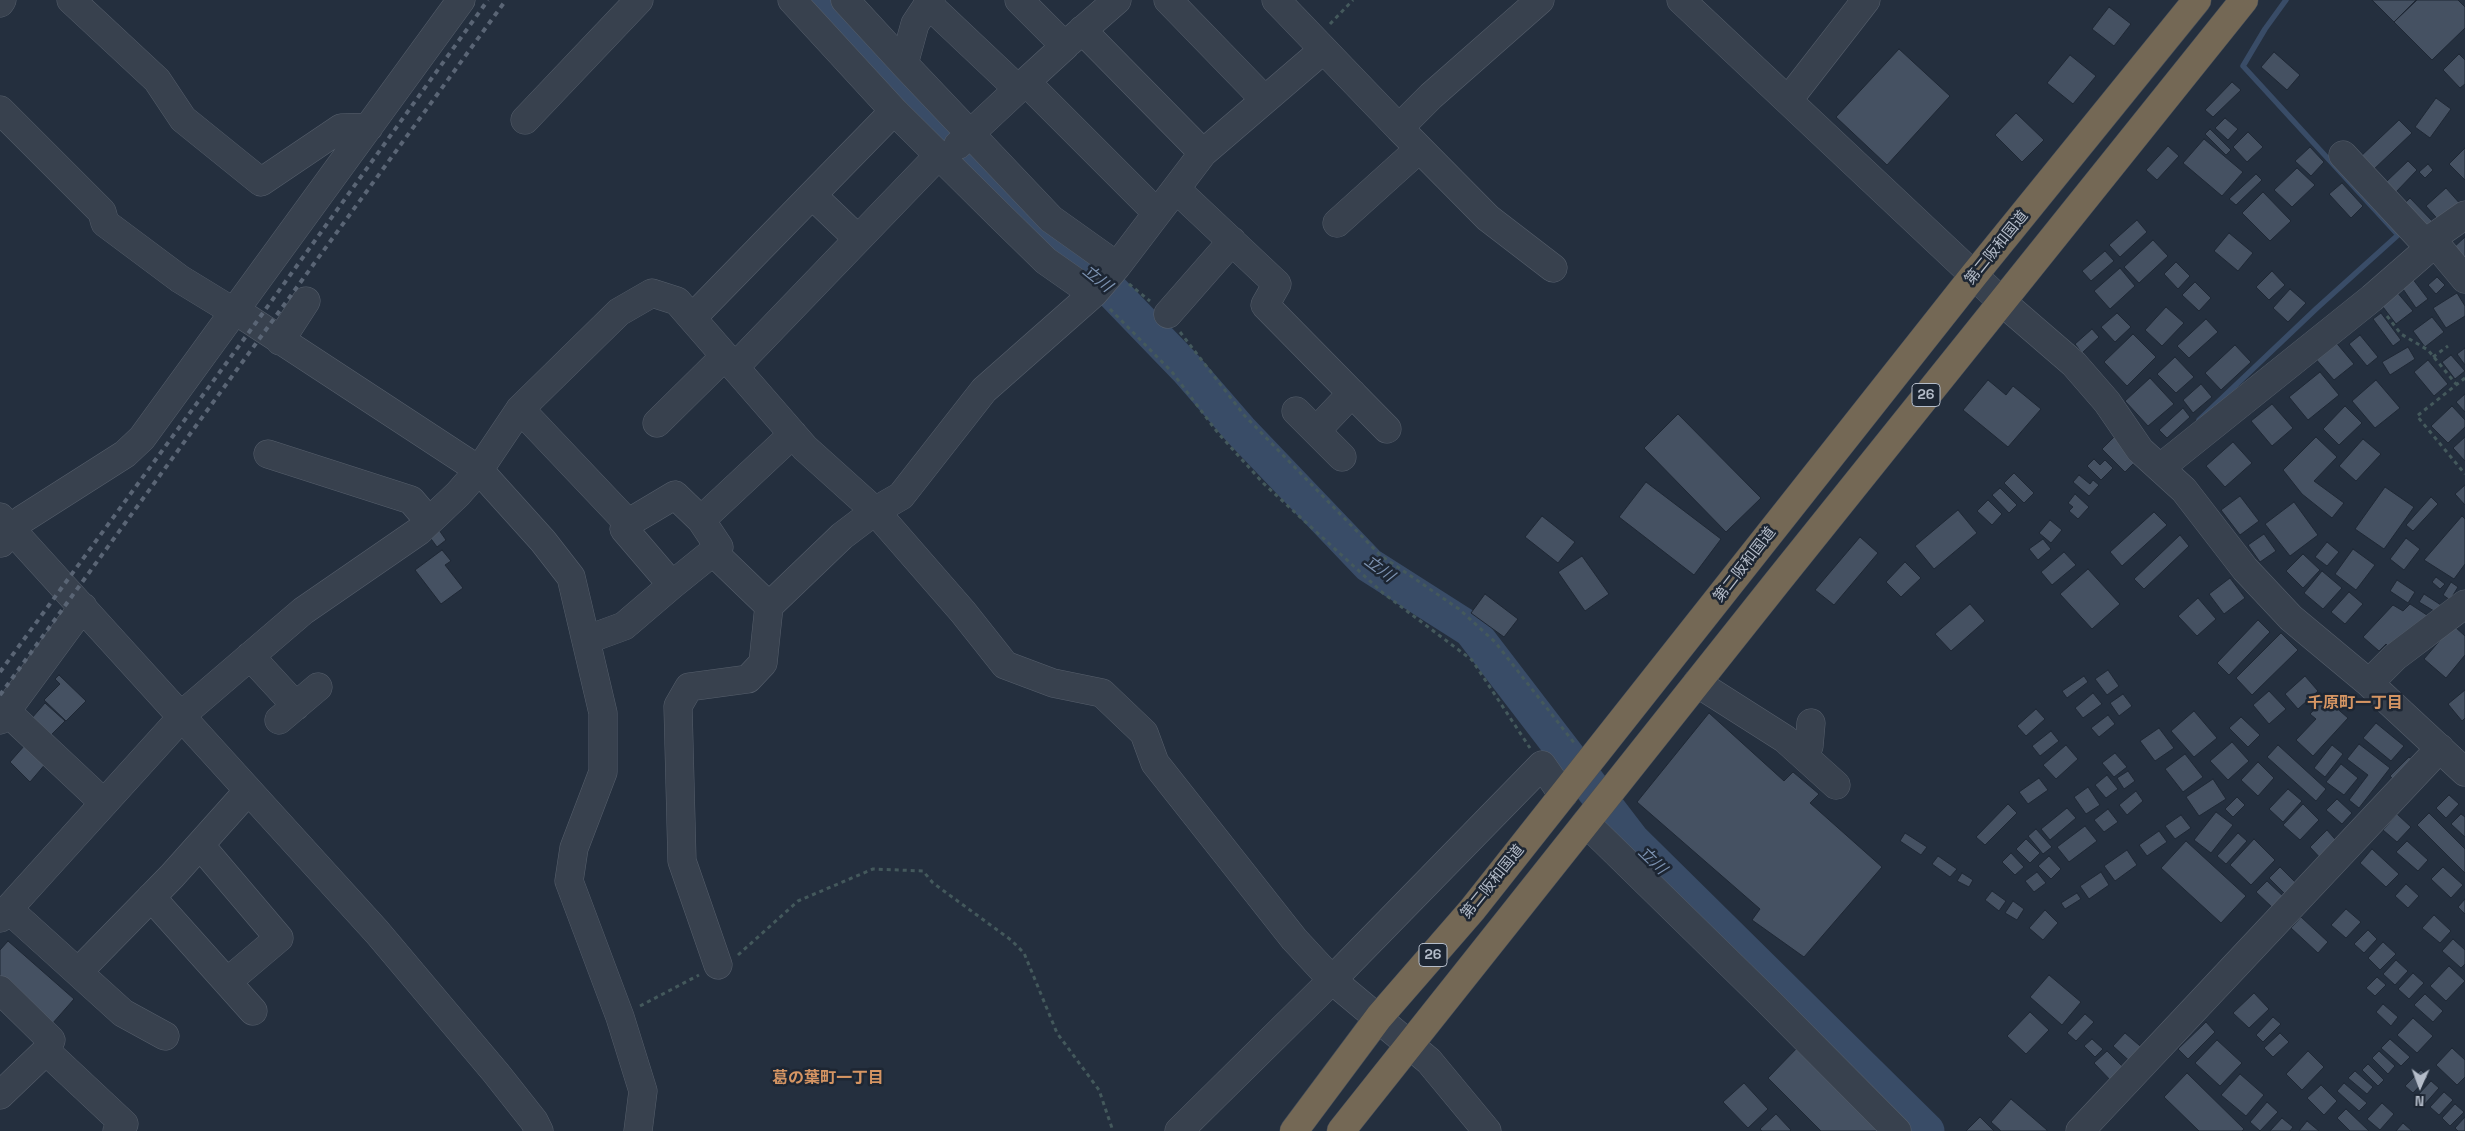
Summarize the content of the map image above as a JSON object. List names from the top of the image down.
{
  "streets": {
    "highway": ["第二阪和国道", "26"]
  },
  "districts": ["千原町一丁目", "葛の葉町一丁目"],
  "water": ["立川"],
  "north": "bottom"
}
